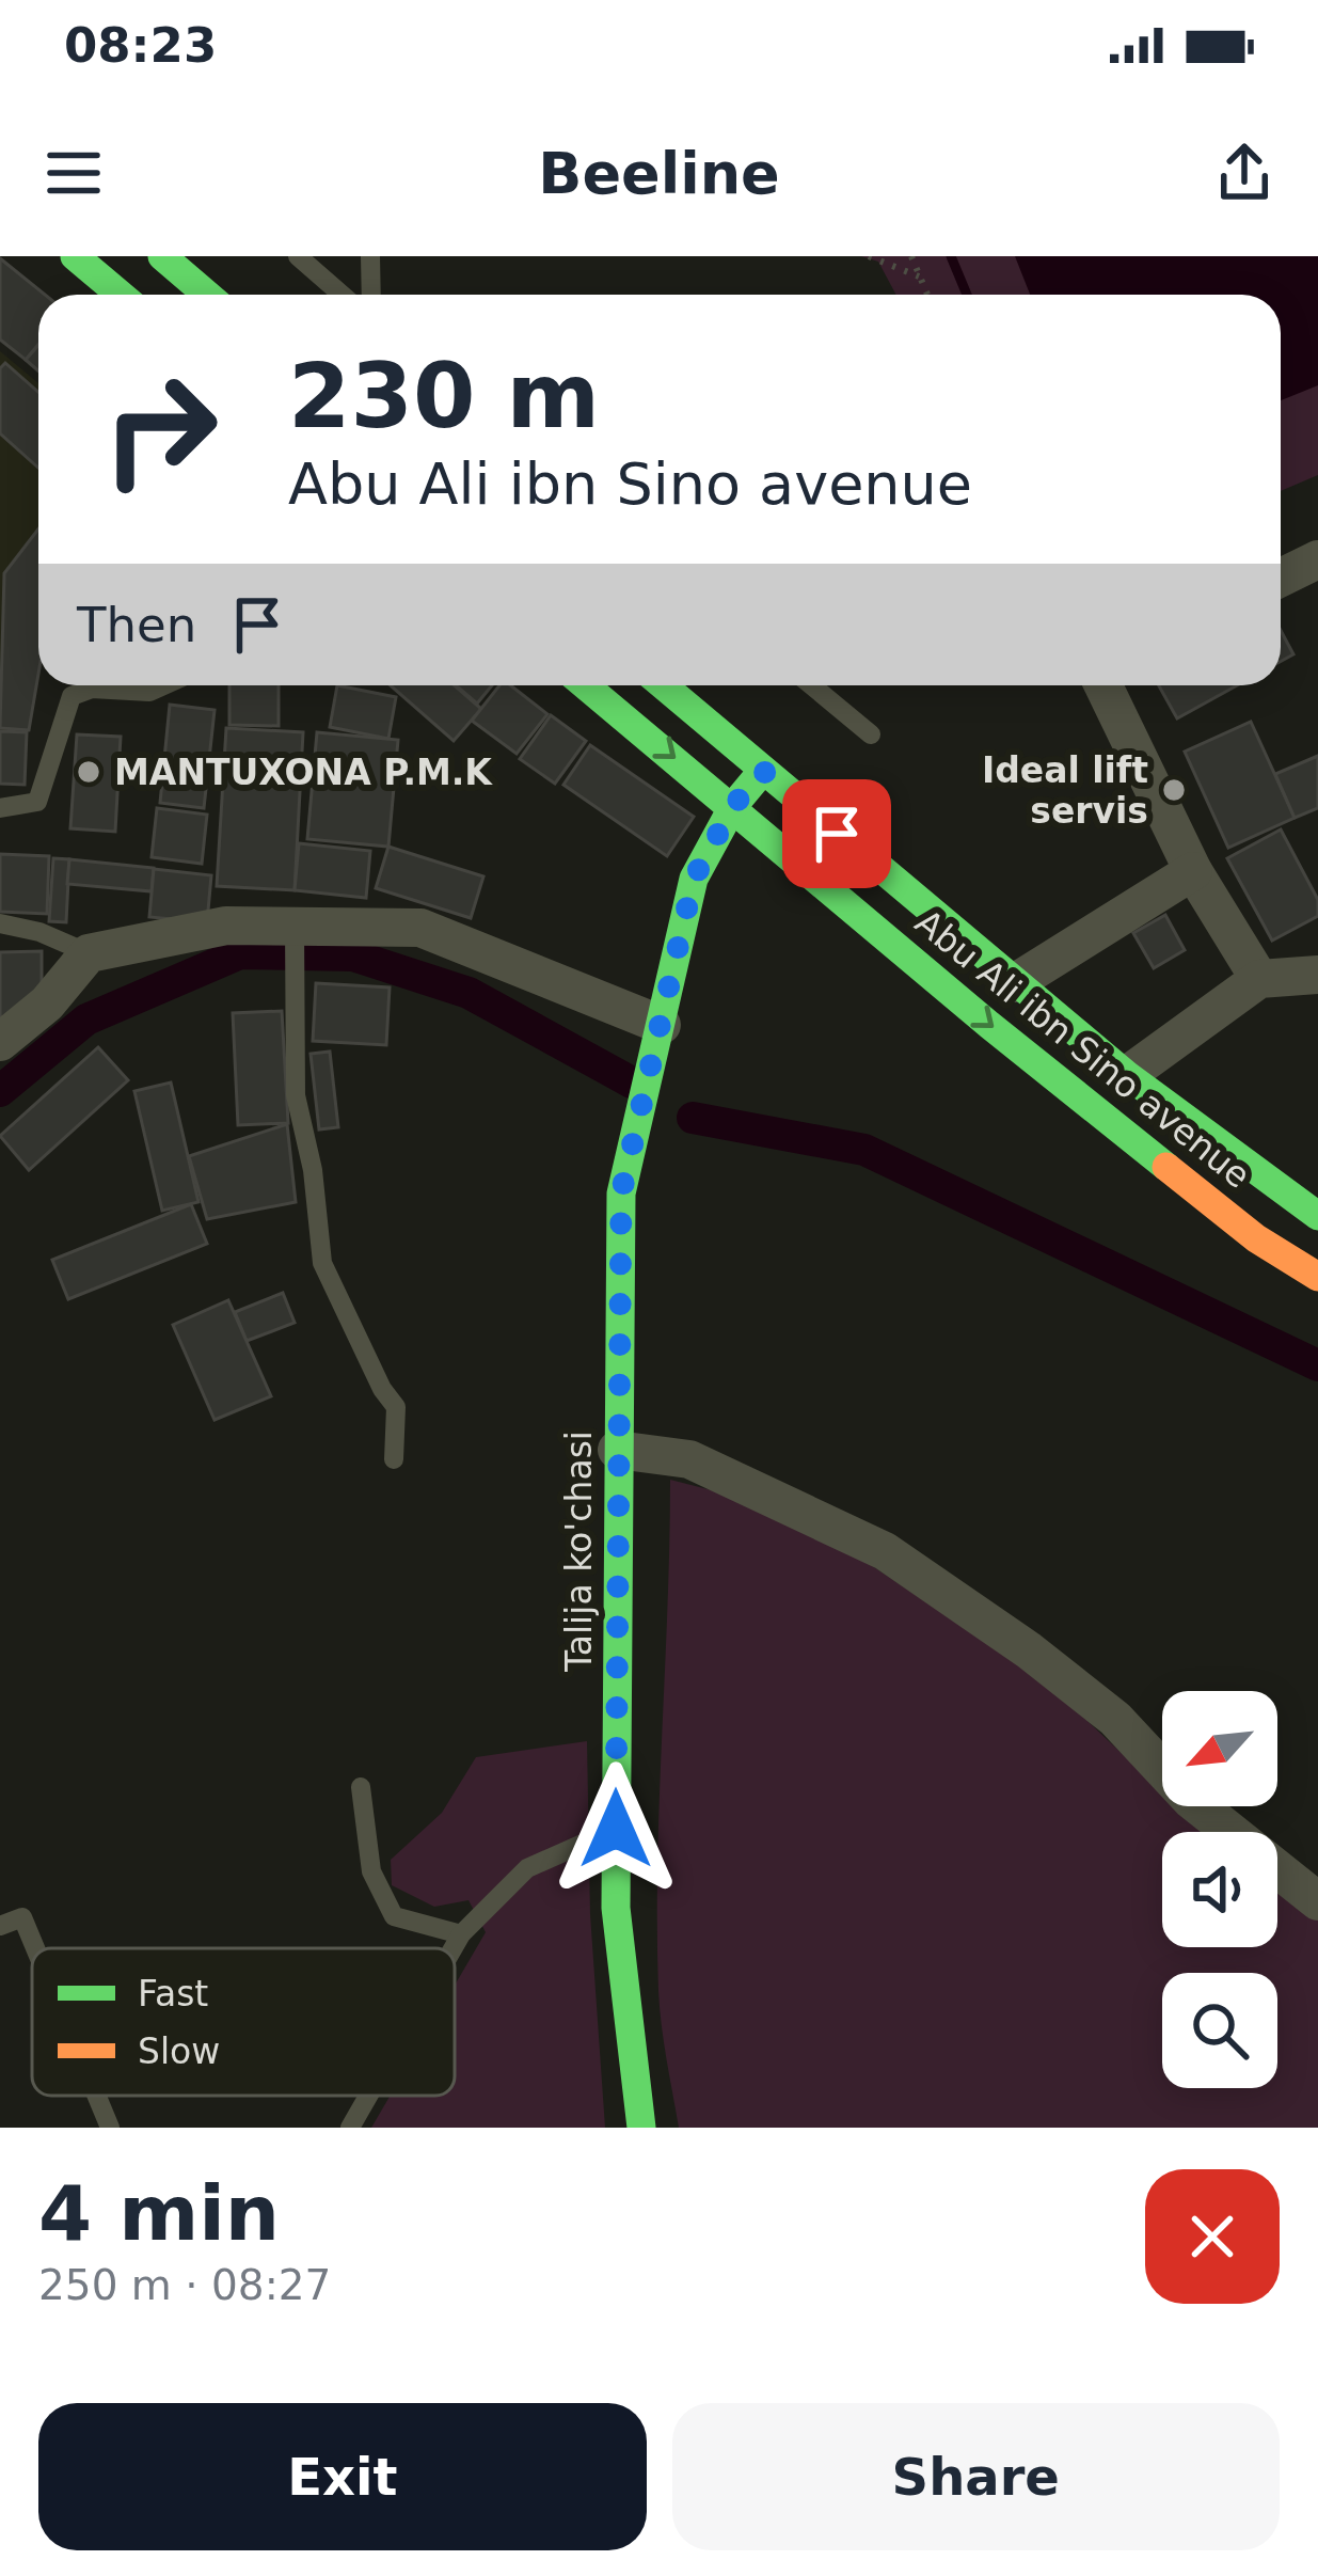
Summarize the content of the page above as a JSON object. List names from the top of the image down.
{
  "streets": {
    "main road": ["Abu Ali ibn Sino avenue", "Talija ko'chasi"]
  },
  "crossings": [
    ["Abu Ali ibn Sino avenue", "Talija ko'chasi"]
  ],
  "places": ["MANTUXONA P.M.K", "Ideal lift servis"],
  "legend": ["Fast", "Slow"],
  "north": "bottom left",
  "page": {
    "status": "08:23",
    "header": "Beeline",
    "turn": ["230 m", "Abu Ali ibn Sino avenue"],
    "then": "Then",
    "heading": ["4 min", "250 m · 08:27"],
    "buttons": ["Exit", "Share"]
  }
}
